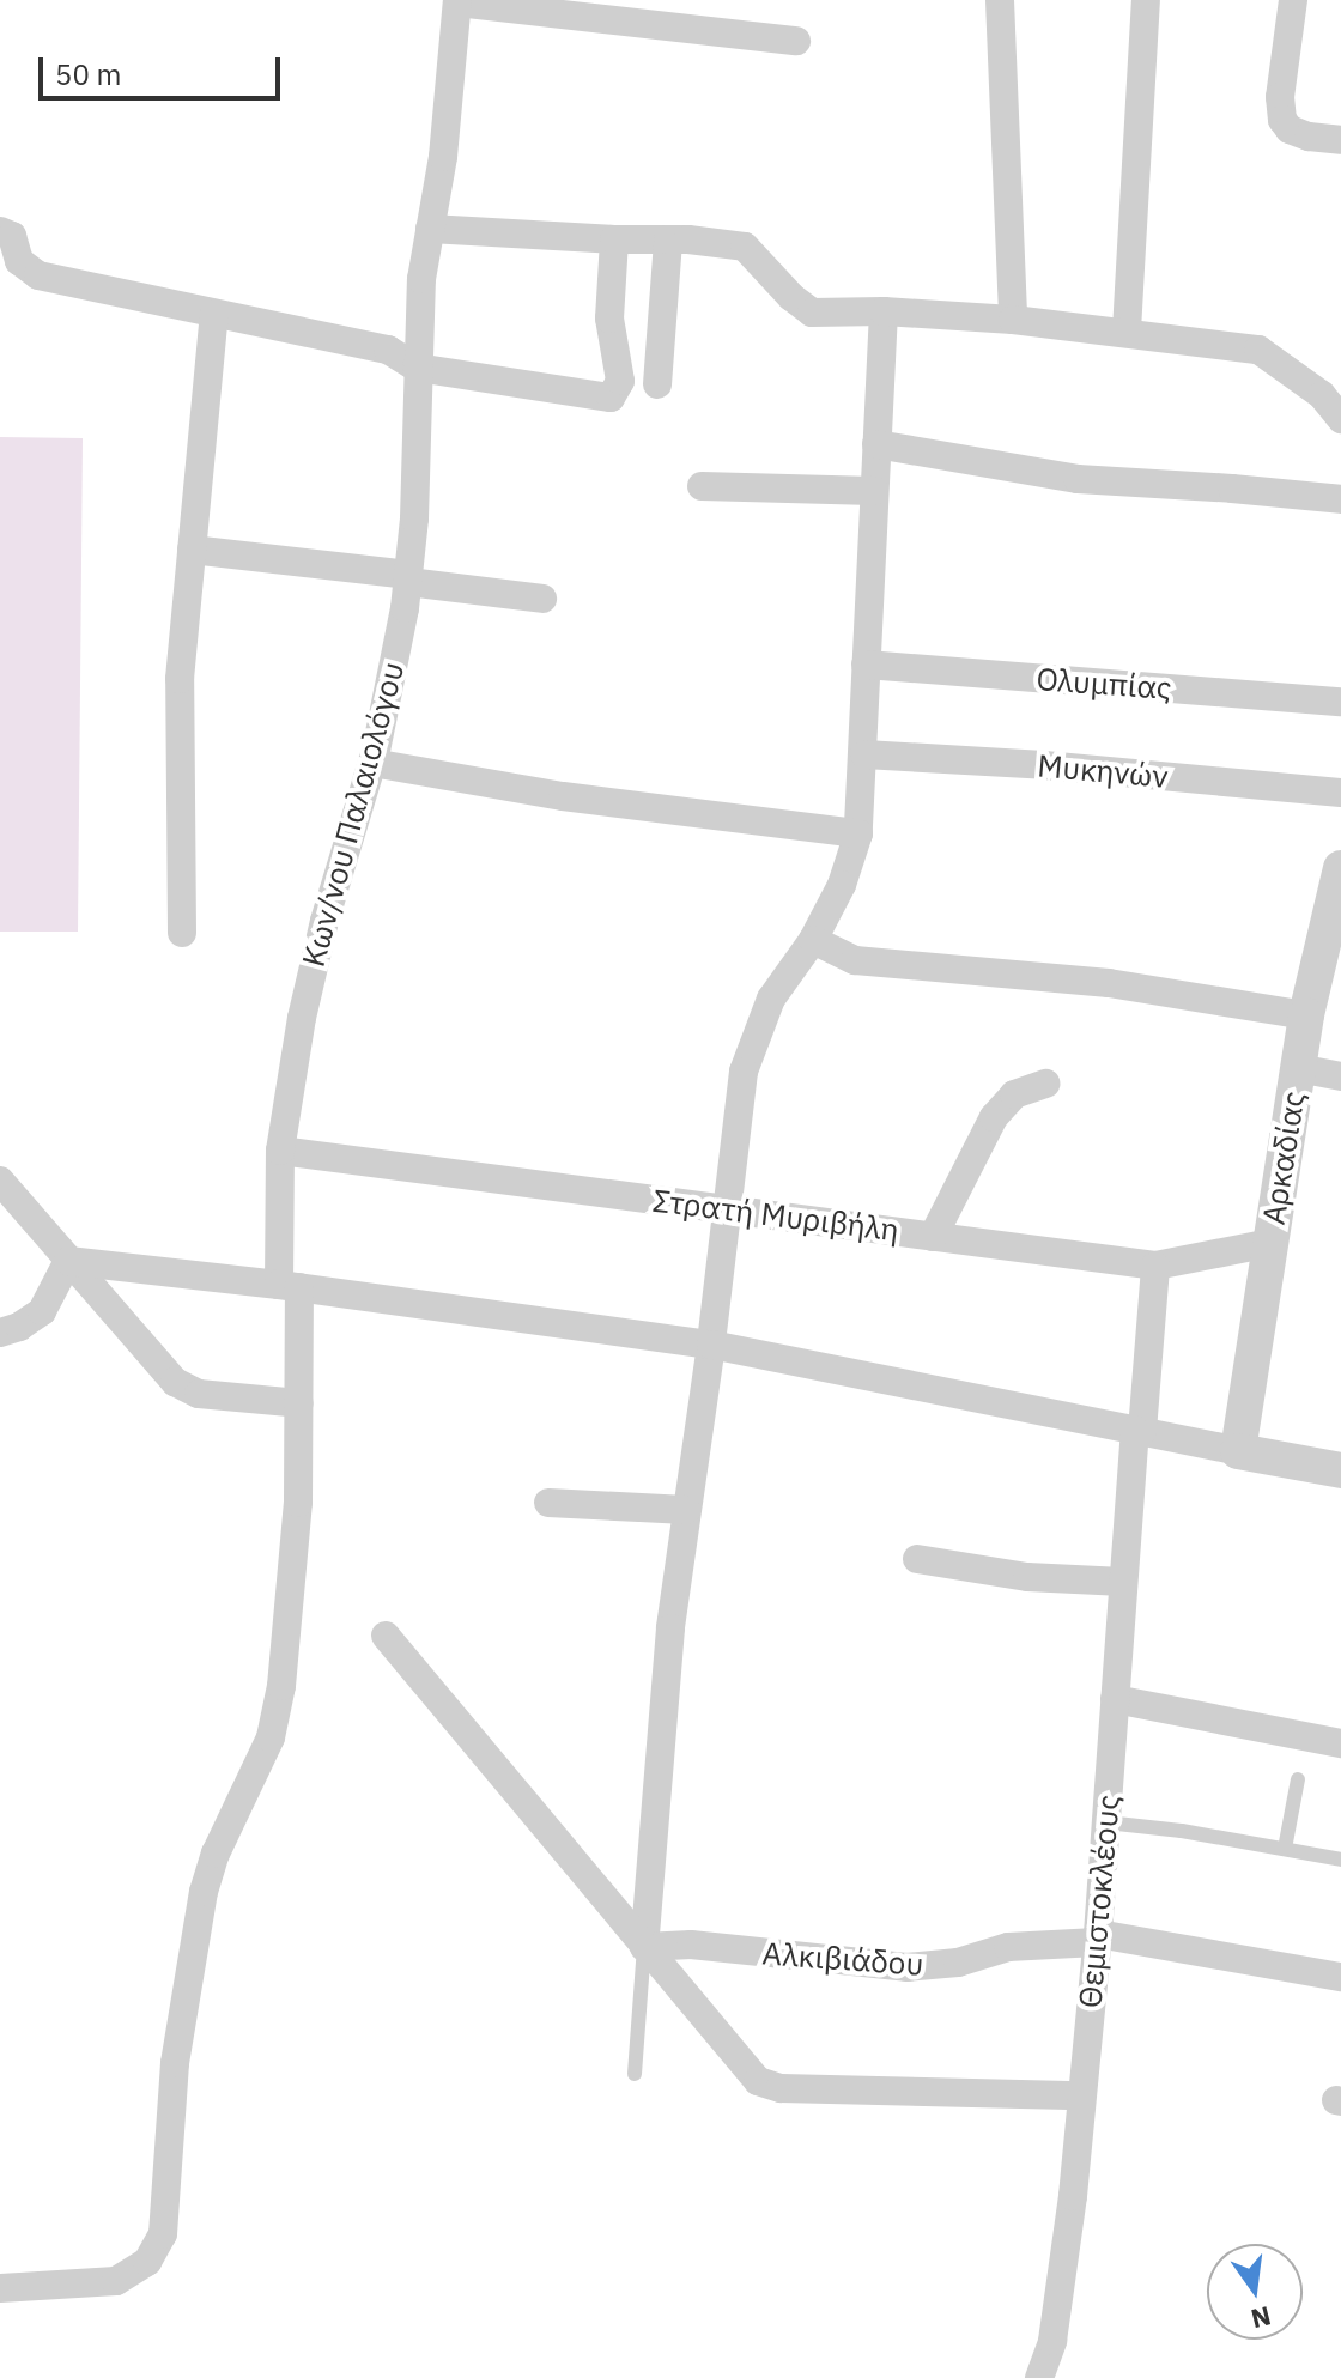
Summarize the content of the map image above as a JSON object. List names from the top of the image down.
{
  "streets": {
    "street": [
      "Ολυμπίας",
      "Μυκηνών",
      "Κων/νου Παλαιολόγου",
      "Αρκαδίας",
      "Στρατή Μυριβήλη",
      "Θεμιστοκλέους",
      "Αλκιβιάδου"
    ]
  },
  "crossings": [
    ["Κων/νου Παλαιολόγου", "Στρατή Μυριβήλη"],
    ["Αρκαδίας", "Στρατή Μυριβήλη"],
    ["Στρατή Μυριβήλη", "Θεμιστοκλέους"],
    ["Θεμιστοκλέους", "Αλκιβιάδου"]
  ],
  "scale_bar": "50 m",
  "north": "bottom"
}
